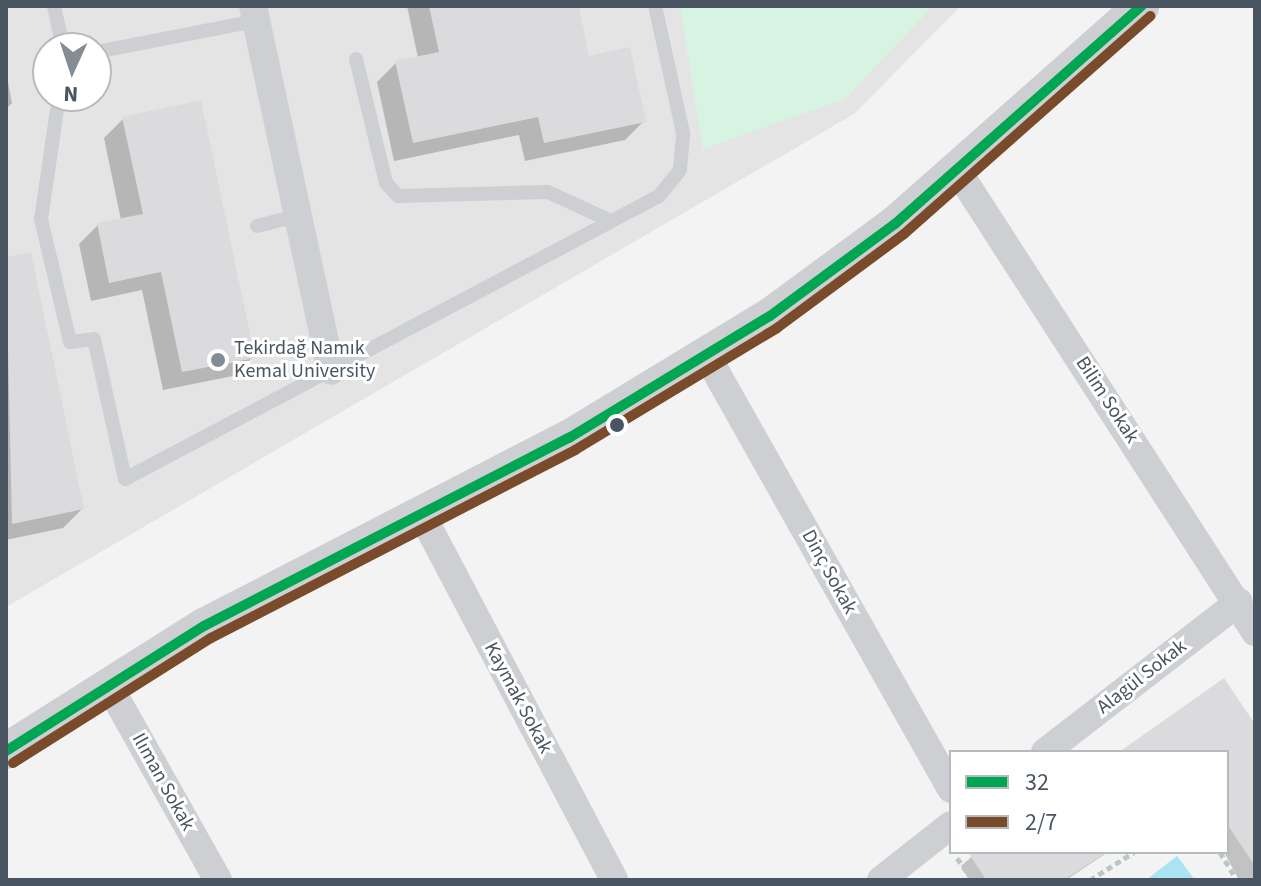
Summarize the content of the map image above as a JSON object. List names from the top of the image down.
{
  "streets": {
    "street": [
      "Bilim Sokak",
      "Dinç Sokak",
      "Alagül Sokak",
      "Kaymak Sokak",
      "Ilıman Sokak"
    ]
  },
  "crossings": [
    ["Bilim Sokak", "Alagül Sokak"]
  ],
  "places": ["Tekirdağ Namık Kemal University"],
  "lines": ["transit line 32", "transit line 2/7"],
  "legend": ["32", "2/7"],
  "north": "bottom"
}
